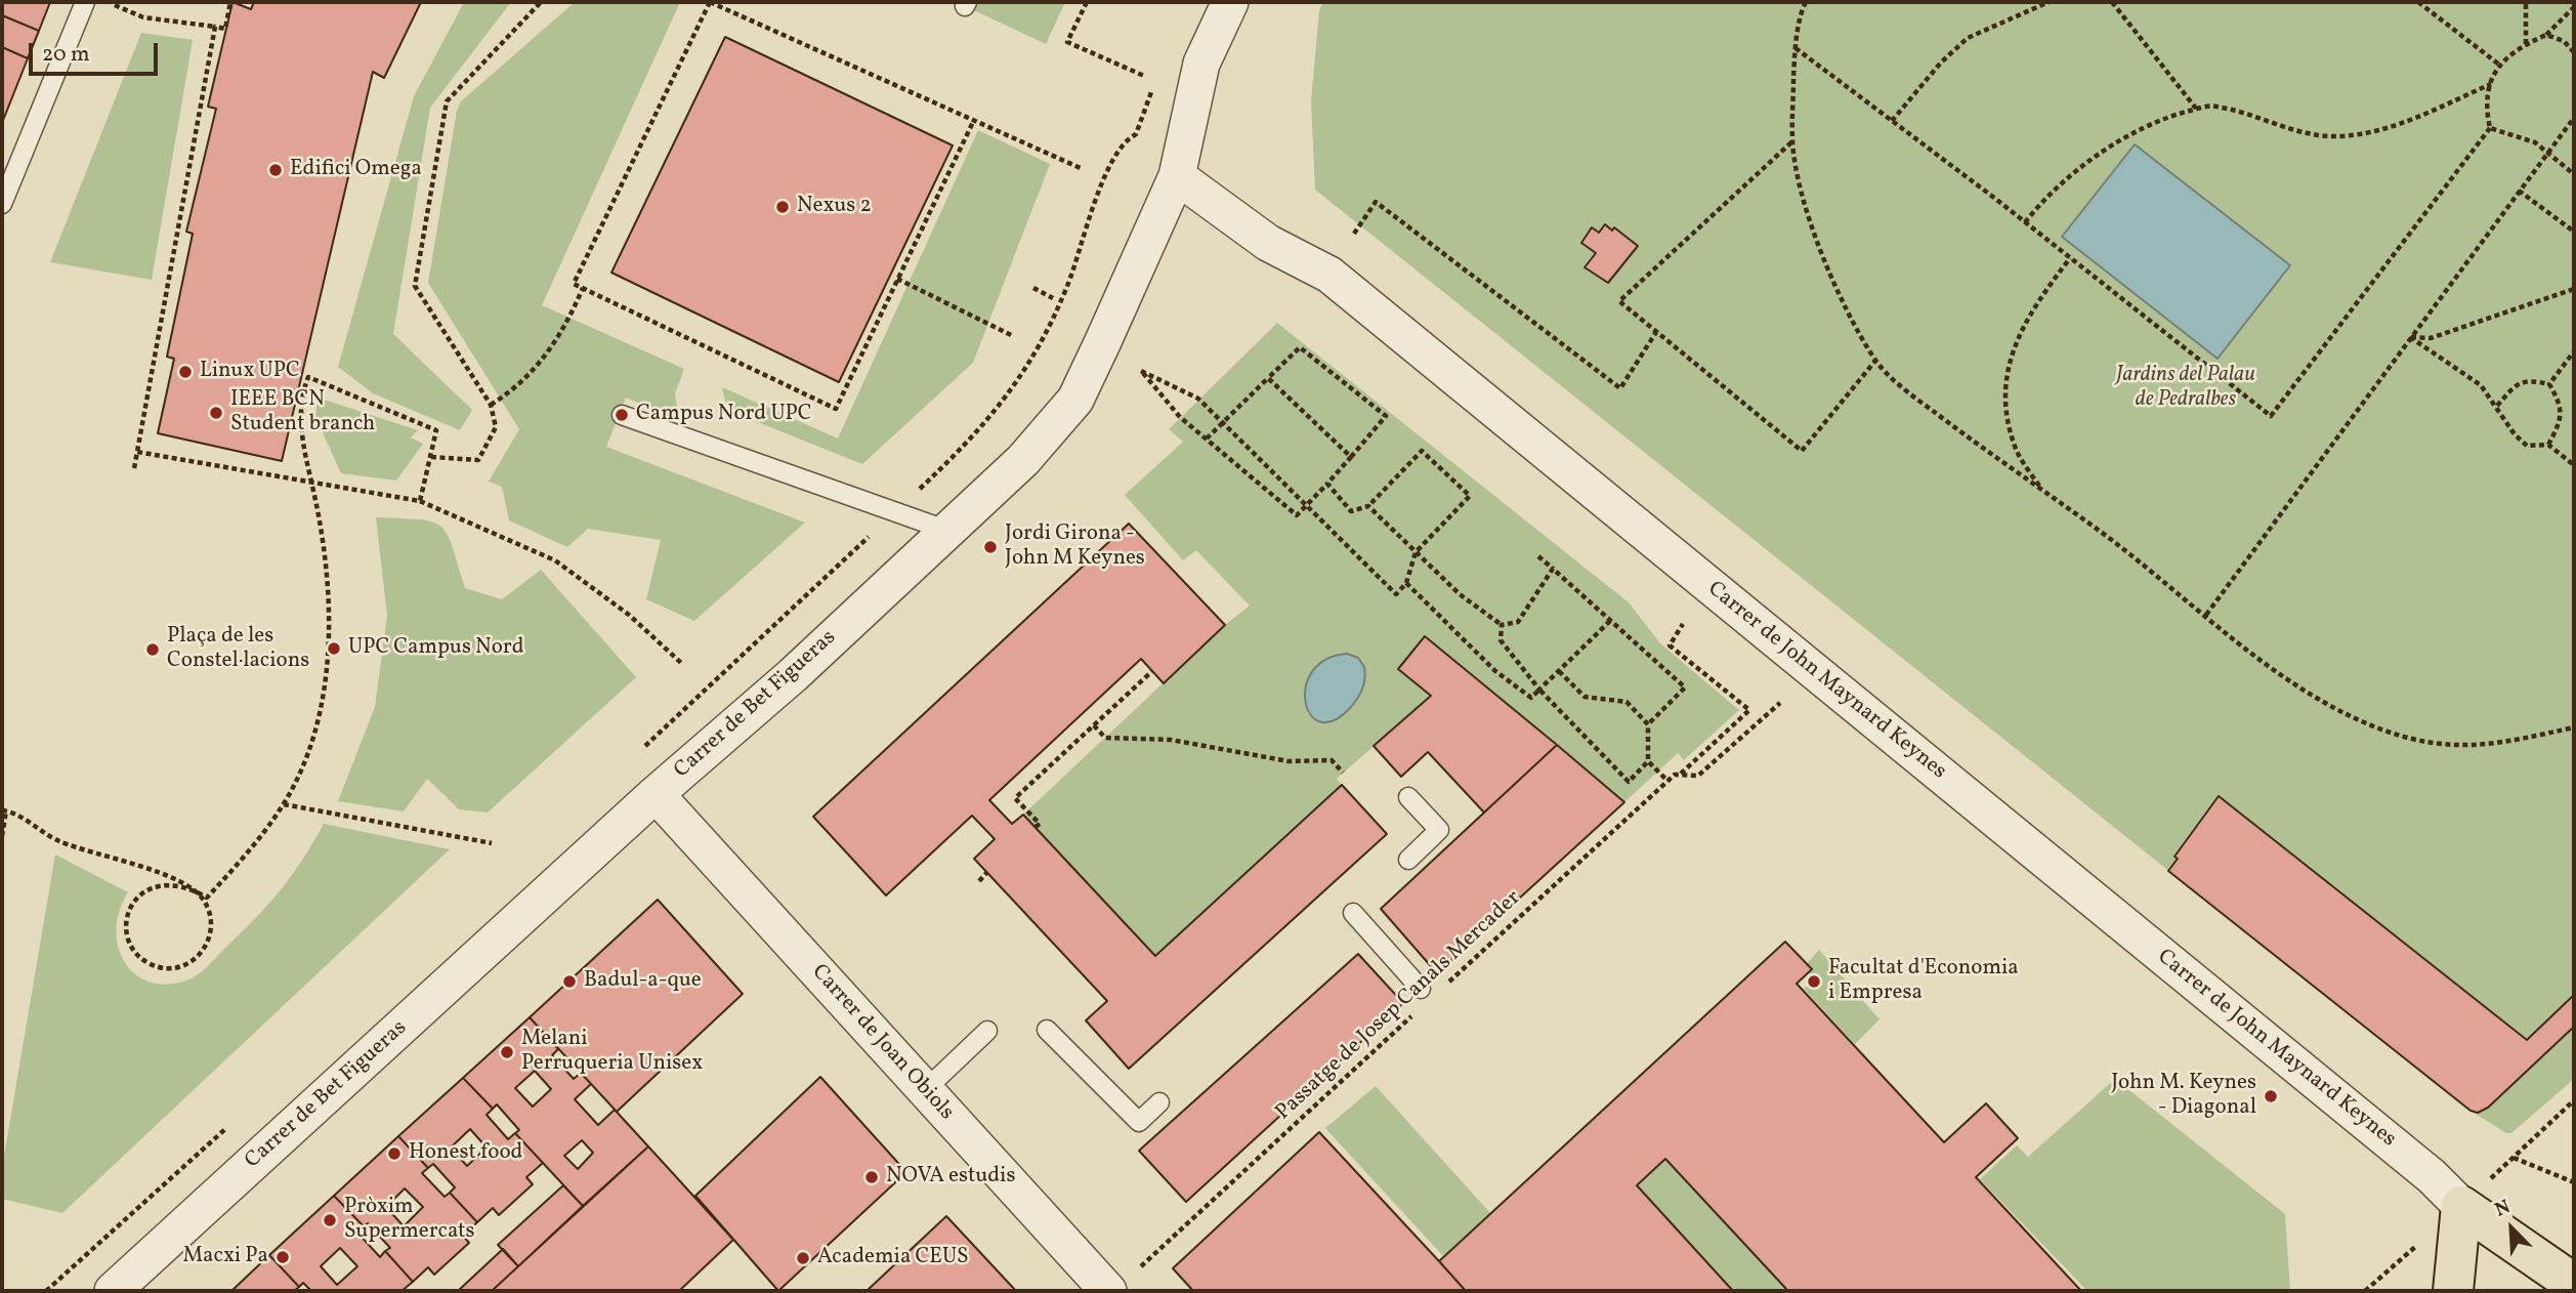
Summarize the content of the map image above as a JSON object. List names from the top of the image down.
{
  "streets": {
    "street": ["Carrer de John Maynard Keynes", "Carrer de Bet Figueras", "Carrer de Joan Obiols"],
    "path": ["Passatge de Josep Canals Mercader"]
  },
  "crossings": [
    ["Carrer de John Maynard Keynes", "Carrer de Bet Figueras"],
    ["Carrer de Bet Figueras", "Carrer de Joan Obiols"]
  ],
  "parks": ["Jardins del Palau de Pedralbes"],
  "places": [
    "Edifici Omega",
    "Nexus 2",
    "Linux UPC",
    "IEEE BCN Student branch",
    "Campus Nord UPC",
    "Jordi Girona - John M Keynes",
    "UPC Campus Nord",
    "Plaça de les Constel·lacions",
    "Badul-a-que",
    "Facultat d'Economia i Empresa",
    "Melani Perruqueria Unisex",
    "John M. Keynes - Diagonal",
    "Honest food",
    "NOVA estudis",
    "Pròxim Supermercats",
    "Macxi Pa",
    "Academia CEUS"
  ],
  "scale_bar": "20 m",
  "north": "top left"
}
